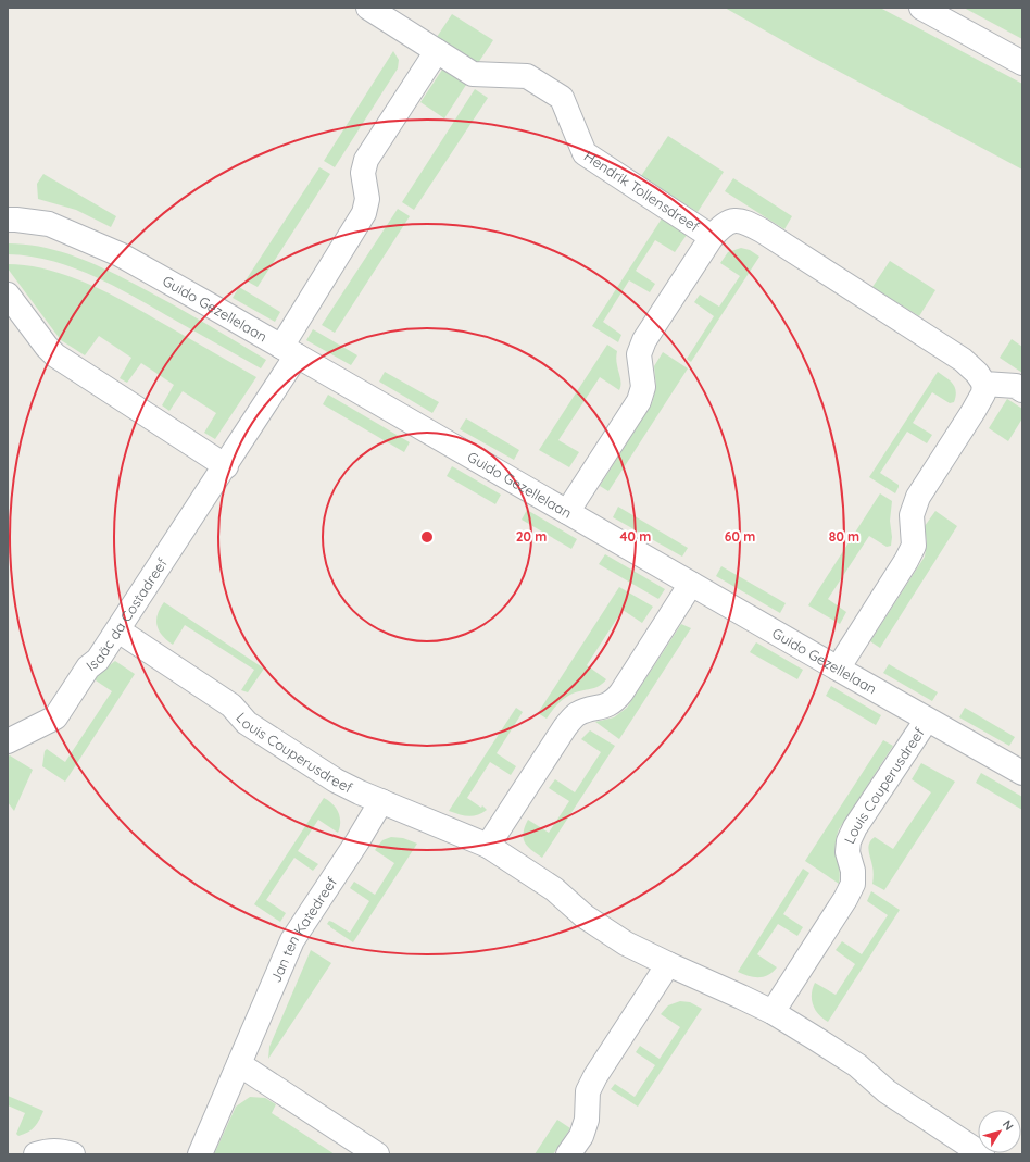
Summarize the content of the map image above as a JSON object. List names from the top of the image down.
{
  "streets": {
    "street": [
      "Hendrik Tollensdreef",
      "Guido Gezellelaan",
      "Isaäc da Costadreef",
      "Louis Couperusdreef",
      "Jan ten Katedreef"
    ]
  },
  "crossings": [
    ["Hendrik Tollensdreef", "Guido Gezellelaan"],
    ["Guido Gezellelaan", "Isaäc da Costadreef"],
    ["Guido Gezellelaan", "Louis Couperusdreef"],
    ["Isaäc da Costadreef", "Louis Couperusdreef"],
    ["Louis Couperusdreef", "Jan ten Katedreef"]
  ],
  "north": "top right",
  "rings": [
    "20 m",
    "40 m",
    "60 m",
    "80 m"
  ]
}
